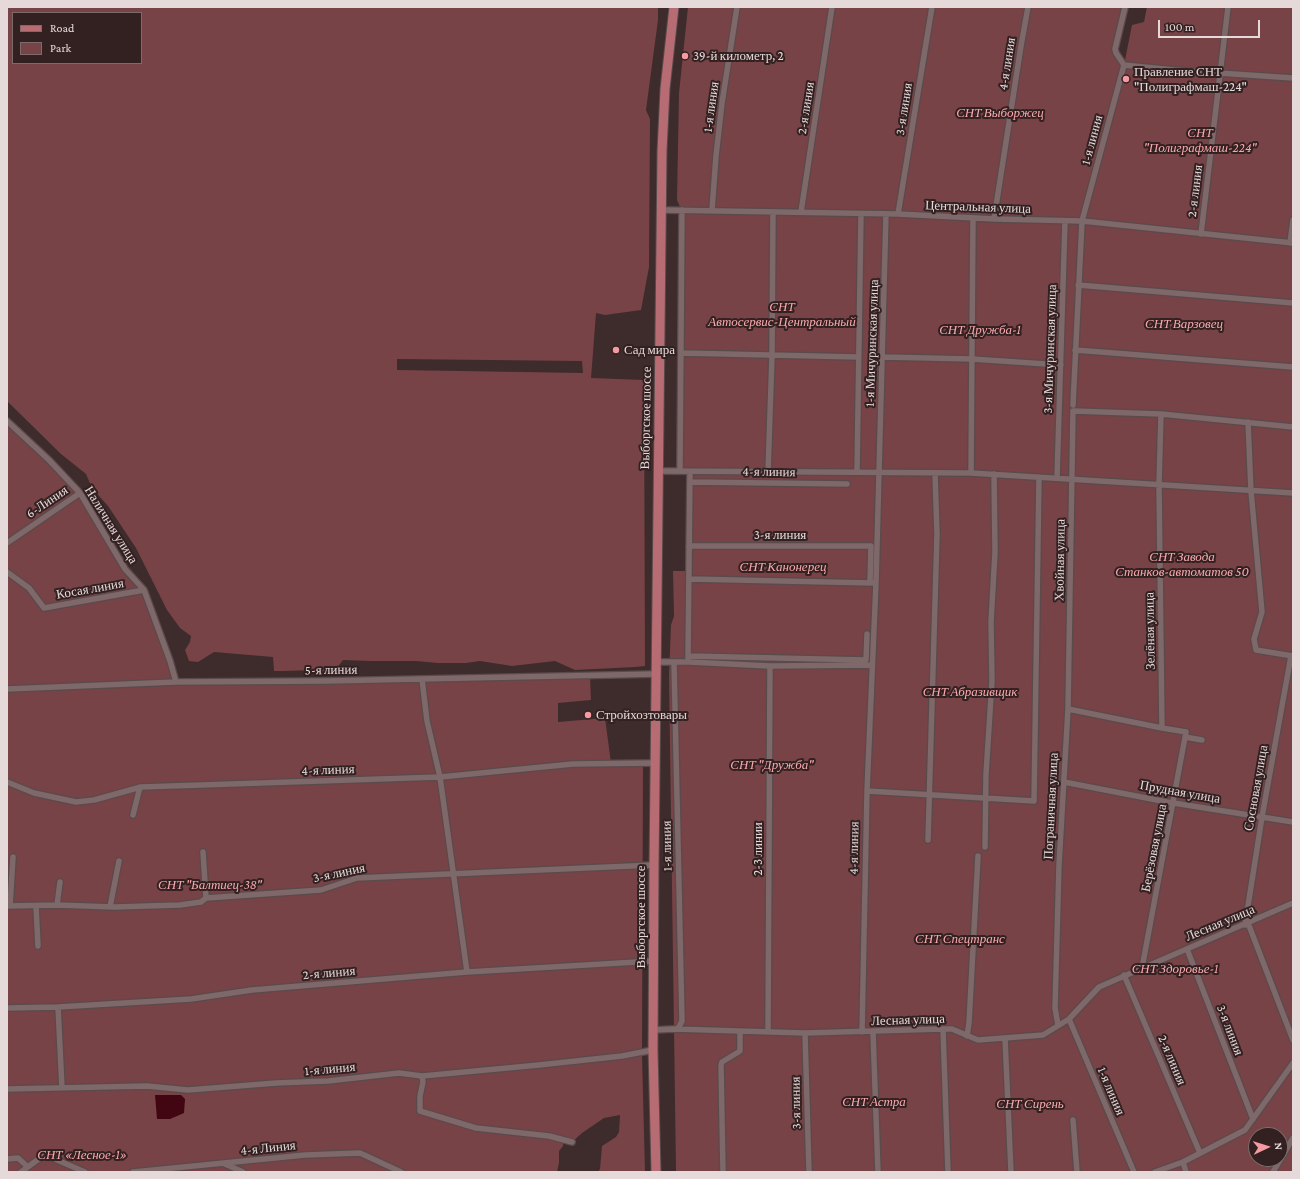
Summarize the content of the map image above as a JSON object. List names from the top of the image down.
{
  "streets": {
    "main road": ["Выборгское шоссе"],
    "street": [
      "4-я линия",
      "1-я линия",
      "2-я линия",
      "3-я линия",
      "Центральная улица",
      "1-я Мичуринская улица",
      "3-я Мичуринская улица",
      "6-Линия",
      "Наличная улица",
      "Хвойная улица",
      "Косая линия",
      "Зелёная улица",
      "5-я линия",
      "Сосновая улица",
      "Прудная улица",
      "Пограничная улица",
      "Берёзовая улица",
      "2-3 линии",
      "Лесная улица",
      "4-я Линия"
    ]
  },
  "crossings": [
    ["4-я линия", "3-я линия"],
    ["4-я линия", "Центральная улица"],
    ["4-я линия", "1-я Мичуринская улица"],
    ["4-я линия", "Выборгское шоссе"],
    ["4-я линия", "Лесная улица"],
    ["1-я линия", "Центральная улица"],
    ["1-я линия", "Выборгское шоссе"],
    ["1-я линия", "Хвойная улица"],
    ["1-я линия", "Лесная улица"],
    ["2-я линия", "Центральная улица"],
    ["2-я линия", "Выборгское шоссе"],
    ["2-я линия", "Лесная улица"],
    ["3-я линия", "Центральная улица"],
    ["3-я линия", "1-я Мичуринская улица"],
    ["3-я линия", "Выборгское шоссе"],
    ["3-я линия", "Лесная улица"],
    ["Центральная улица", "1-я Мичуринская улица"],
    ["Центральная улица", "3-я Мичуринская улица"],
    ["Центральная улица", "Выборгское шоссе"],
    ["Выборгское шоссе", "5-я линия"],
    ["Выборгское шоссе", "Лесная улица"],
    ["6-Линия", "Наличная улица"],
    ["Наличная улица", "Косая линия"],
    ["Наличная улица", "5-я линия"],
    ["Хвойная улица", "Пограничная улица"],
    ["Сосновая улица", "Прудная улица"],
    ["Сосновая улица", "Лесная улица"],
    ["Прудная улица", "Пограничная улица"],
    ["Прудная улица", "Берёзовая улица"],
    ["Пограничная улица", "Лесная улица"],
    ["Берёзовая улица", "Лесная улица"],
    ["2-3 линии", "Лесная улица"]
  ],
  "parks": [
    "СНТ Выборжец",
    "СНТ \"Полиграфмаш-224\"",
    "СНТ Автосервис-Центральный",
    "СНТ Варзовец",
    "СНТ Дружба-1",
    "СНТ Завода Станков-автоматов 50",
    "СНТ Канонерец",
    "СНТ Абразивщик",
    "СНТ \"Дружба\"",
    "СНТ \"Балтиец-38\"",
    "СНТ Спецтранс",
    "СНТ Здоровье-1",
    "СНТ Астра",
    "СНТ Сирень",
    "СНТ «Лесное-1»"
  ],
  "places": [
    "39-й километр, 2",
    "Правление СНТ \"Полиграфмаш-224\"",
    "Сад мира",
    "Стройхозтовары"
  ],
  "legend": ["Road", "Park"],
  "scale_bar": "100 m",
  "north": "right"
}
